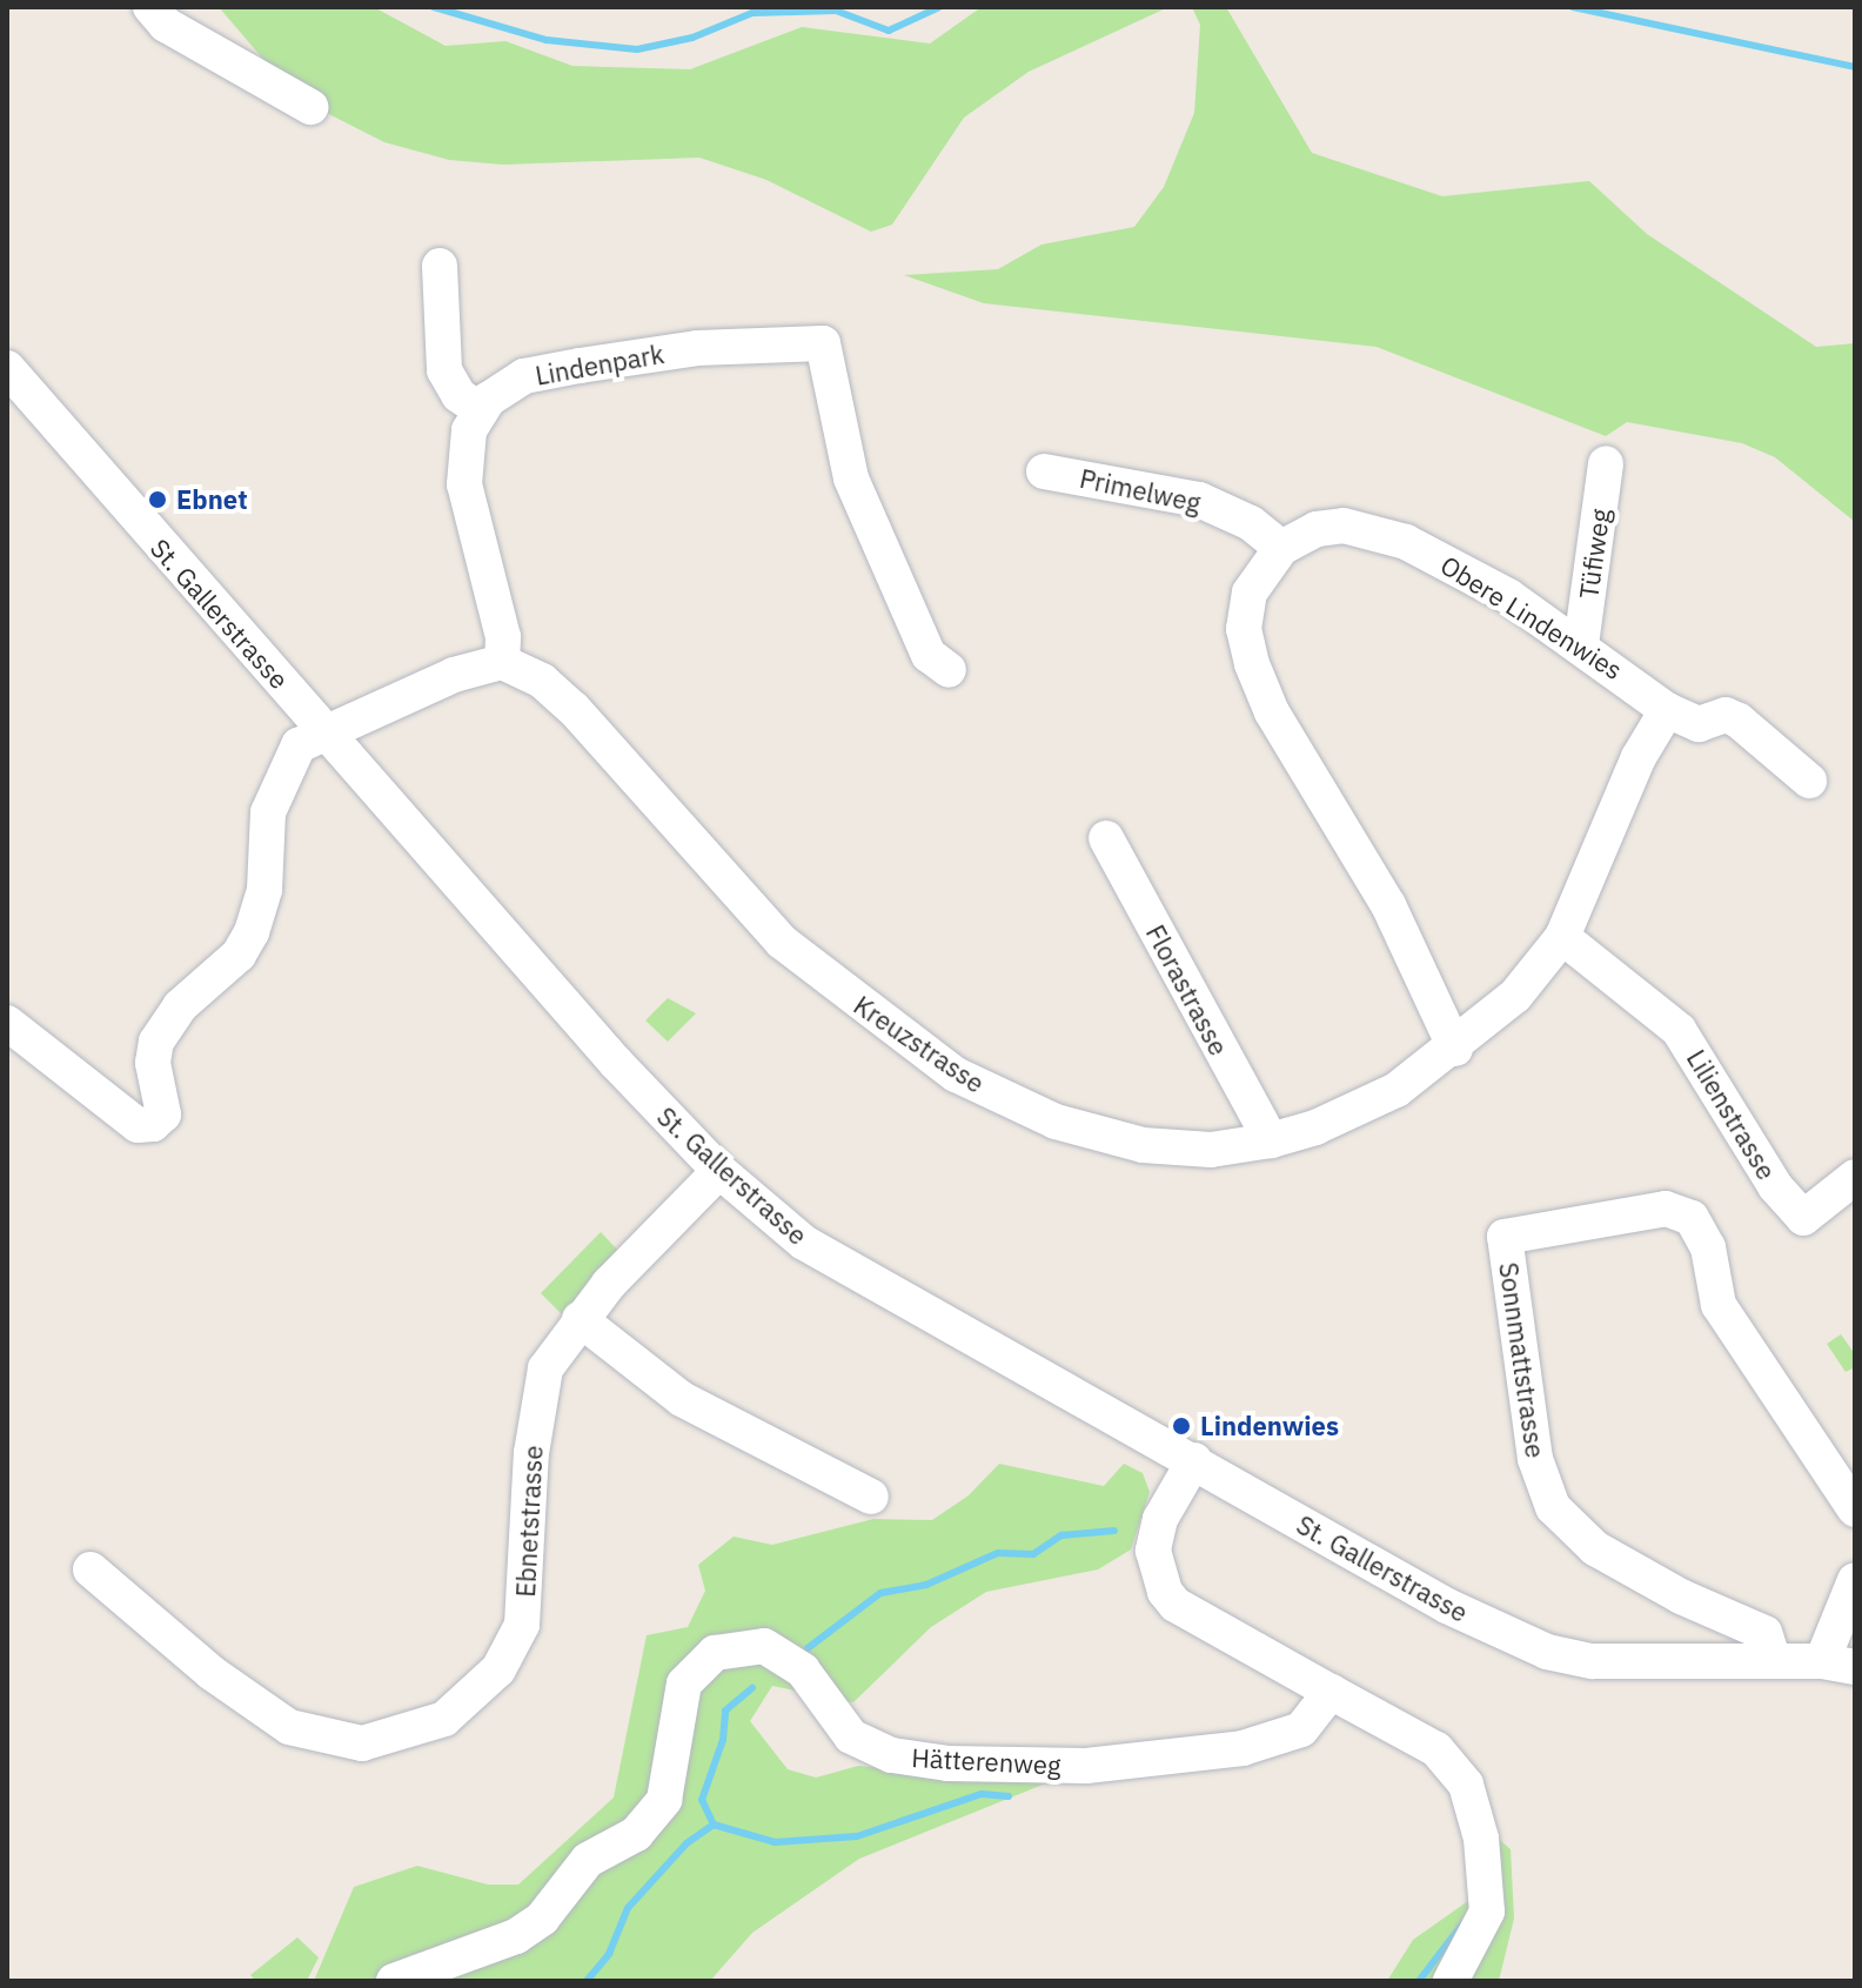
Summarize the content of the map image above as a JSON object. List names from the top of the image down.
{
  "streets": {
    "street": [
      "Lindenpark",
      "Primelweg",
      "Tüfiweg",
      "St. Gallerstrasse",
      "Obere Lindenwies",
      "Florastrasse",
      "Kreuzstrasse",
      "Lilienstrasse",
      "Sonnmattstrasse",
      "Ebnetstrasse",
      "Hätterenweg"
    ]
  },
  "crossings": [
    ["Primelweg", "Obere Lindenwies"],
    ["Tüfiweg", "Obere Lindenwies"],
    ["St. Gallerstrasse", "Sonnmattstrasse"],
    ["St. Gallerstrasse", "Ebnetstrasse"],
    ["Obere Lindenwies", "Kreuzstrasse"],
    ["Florastrasse", "Kreuzstrasse"],
    ["Kreuzstrasse", "Lilienstrasse"]
  ],
  "places": ["Ebnet", "Lindenwies"]
}
